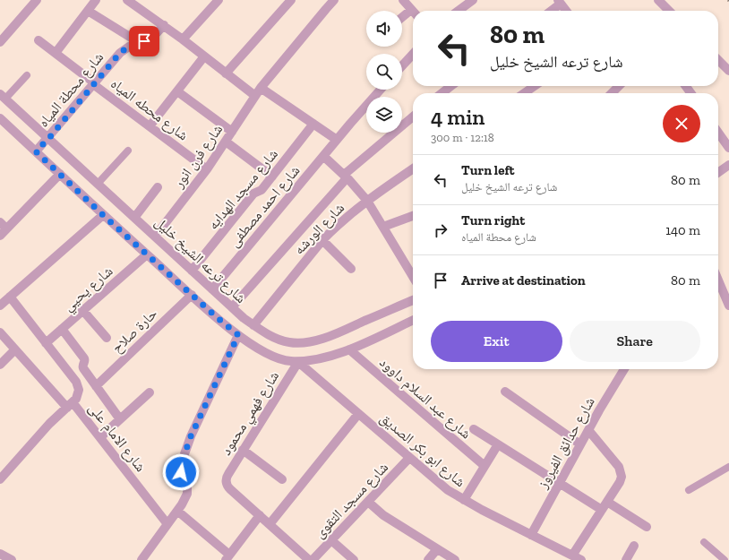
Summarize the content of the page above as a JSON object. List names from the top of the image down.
{
  "streets": {
    "street": [
      "شارع محطة المياه",
      "شارع محطه المياه",
      "شارع فرن انور",
      "شارع مسجد الهدايه",
      "شارع احمد مصطفى",
      "شارع الورشه",
      "شارع ترعه الشيخ خليل",
      "شارع يحيي",
      "حارة صلاح",
      "شارع عبد السلام داوود",
      "شارع فهمي محمود",
      "شارع الامام على",
      "شارع حدائق الفيروز",
      "شارع ابو بكر الصديق",
      "شارع مسجد التقوى"
    ]
  },
  "crossings": [
    ["شارع محطة المياه", "شارع محطه المياه"],
    ["شارع محطة المياه", "شارع ترعه الشيخ خليل"],
    ["شارع محطه المياه", "شارع فرن انور"],
    ["شارع فرن انور", "شارع ترعه الشيخ خليل"],
    ["شارع مسجد الهدايه", "شارع ترعه الشيخ خليل"],
    ["شارع احمد مصطفى", "شارع ترعه الشيخ خليل"],
    ["شارع الورشه", "شارع ترعه الشيخ خليل"],
    ["شارع يحيي", "شارع الامام على"],
    ["شارع عبد السلام داوود", "شارع حدائق الفيروز"],
    ["شارع فهمي محمود", "شارع ابو بكر الصديق"],
    ["شارع حدائق الفيروز", "شارع ابو بكر الصديق"],
    ["شارع ابو بكر الصديق", "شارع مسجد التقوى"]
  ],
  "page": {
    "turn": ["80 m", "شارع ترعه الشيخ خليل"],
    "heading": ["4 min", "300 m · 12:18"],
    "list": [
      {
        "name": "Turn left",
        "note": "شارع ترعه الشيخ خليل",
        "value": "80 m"
      },
      {
        "name": "Turn right",
        "note": "شارع محطة المياه",
        "value": "140 m"
      },
      {
        "name": "Arrive at destination",
        "value": "80 m"
      }
    ],
    "buttons": ["Exit", "Share"]
  }
}
